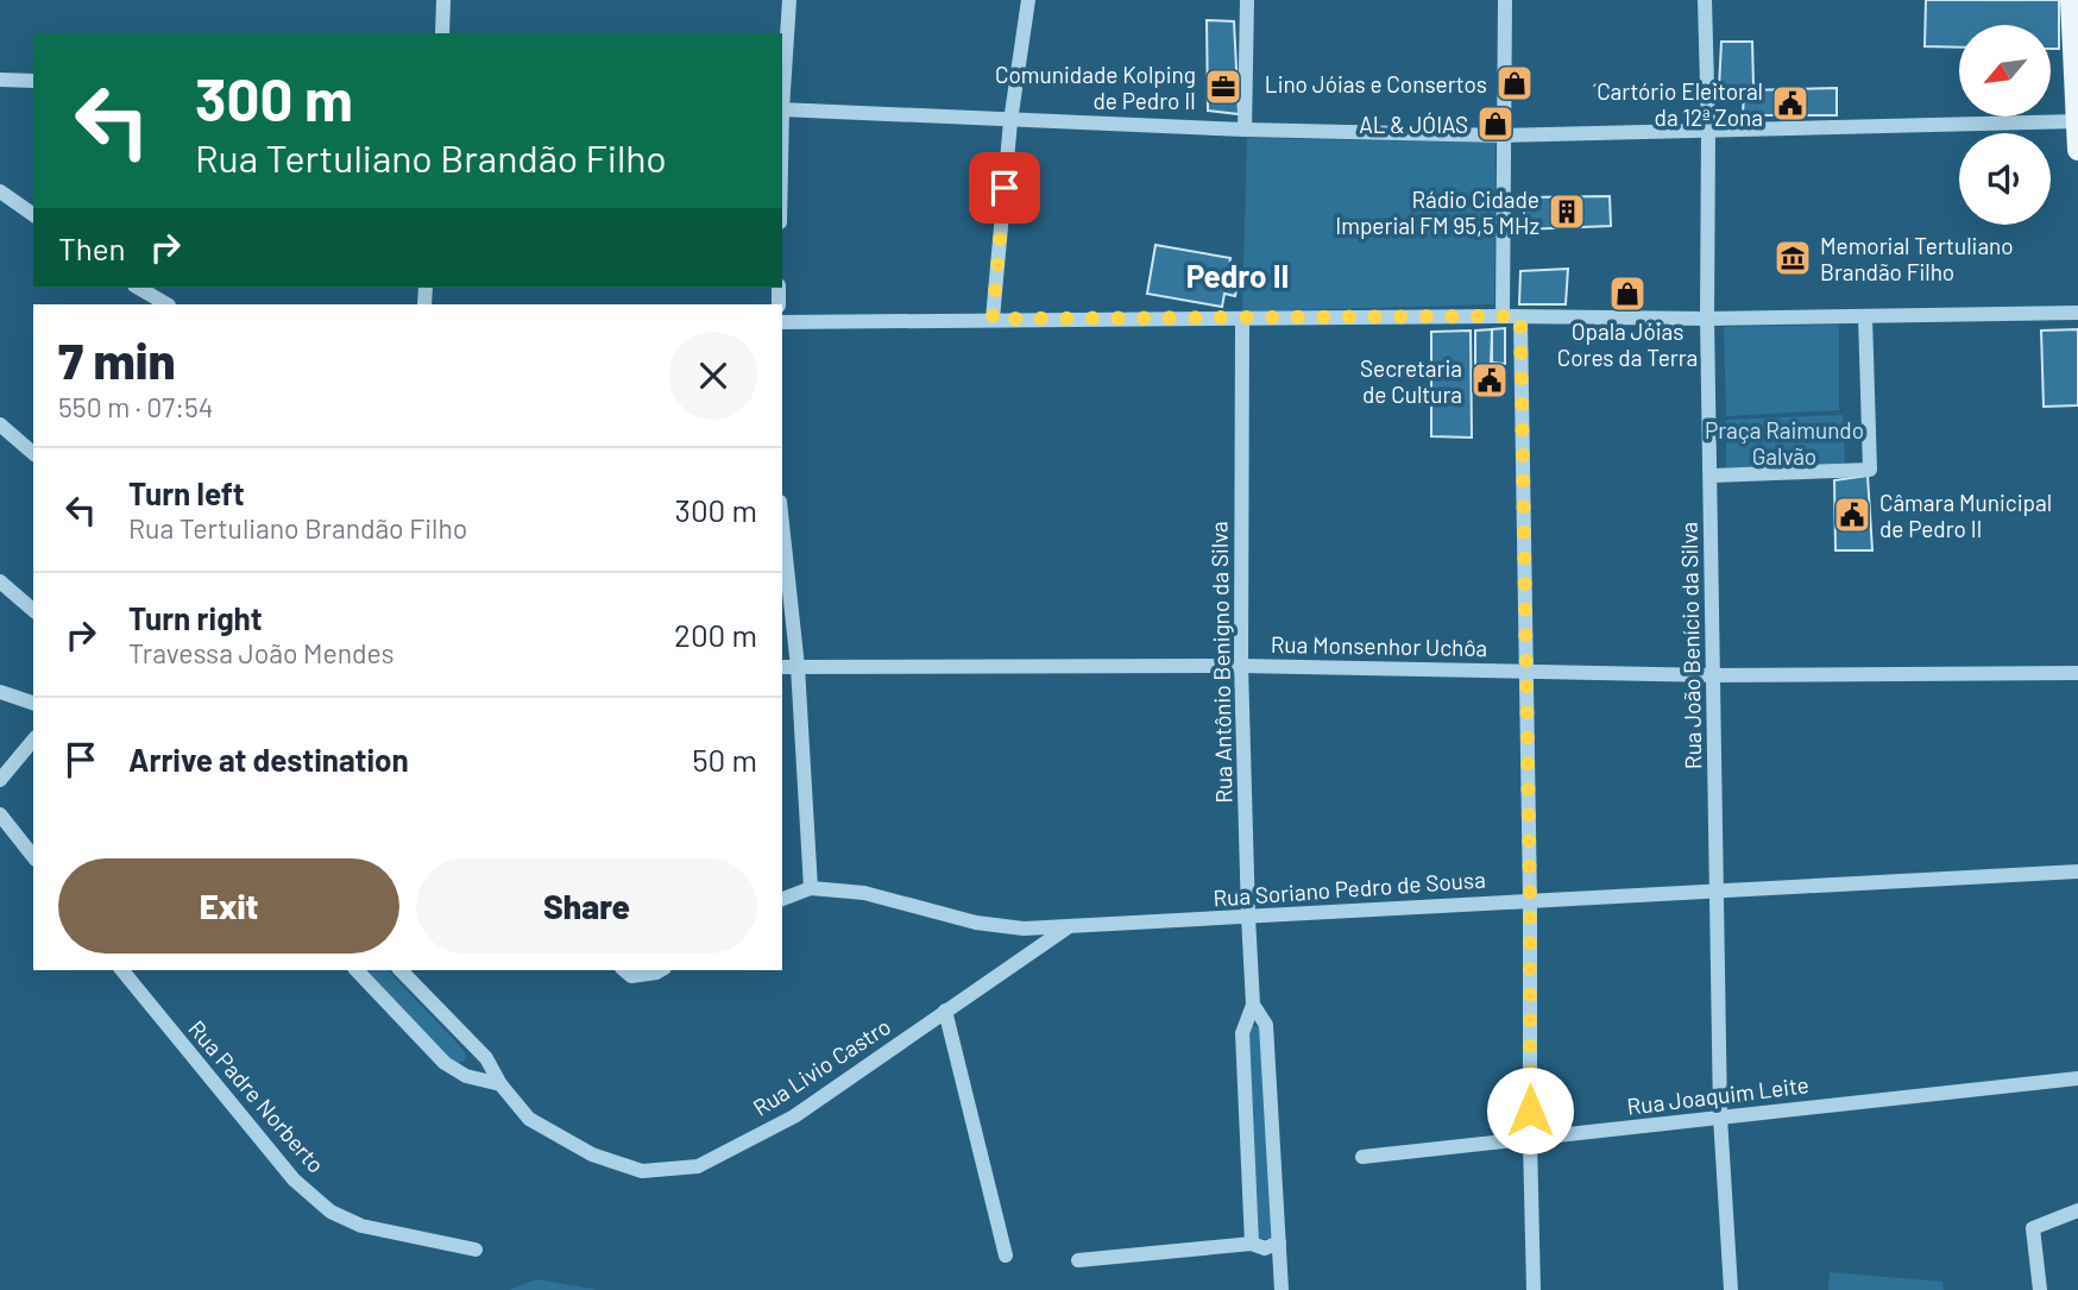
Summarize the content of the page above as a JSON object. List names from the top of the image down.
{
  "streets": {
    "street": [
      "Rua Monsenhor Uchôa",
      "Rua João Benício da Silva",
      "Rua Antônio Benigno da Silva",
      "Rua Soriano Pedro de Sousa",
      "Rua Livio Castro",
      "Rua Joaquim Leite",
      "Rua Padre Norberto"
    ]
  },
  "crossings": [
    ["Rua Monsenhor Uchôa", "Rua João Benício da Silva"],
    ["Rua Monsenhor Uchôa", "Rua Antônio Benigno da Silva"],
    ["Rua João Benício da Silva", "Rua Soriano Pedro de Sousa"],
    ["Rua João Benício da Silva", "Rua Joaquim Leite"],
    ["Rua Antônio Benigno da Silva", "Rua Soriano Pedro de Sousa"],
    ["Rua Soriano Pedro de Sousa", "Rua Livio Castro"]
  ],
  "districts": ["Pedro II"],
  "parks": ["Praça Raimundo Galvão"],
  "places": {
    "shop": ["Lino Jóias e Consertos", "AL & JÓIAS", "Opala Jóias Cores da Terra"],
    "office": ["Comunidade Kolping de Pedro II"],
    "public building": ["´Cartório Eleitoral da 12ª Zona", "Secretaria de Cultura", "Câmara Municipal de Pedro II"],
    "building": ["Rádio Cidade Imperial FM 95,5 MHz"],
    "museum": ["Memorial Tertuliano Brandão Filho"]
  },
  "north": "bottom left",
  "page": {
    "turn": ["300 m", "Rua Tertuliano Brandão Filho"],
    "then": "Then",
    "heading": ["7 min", "550 m · 07:54"],
    "list": [
      {
        "name": "Turn left",
        "note": "Rua Tertuliano Brandão Filho",
        "value": "300 m"
      },
      {
        "name": "Turn right",
        "note": "Travessa João Mendes",
        "value": "200 m"
      },
      {
        "name": "Arrive at destination",
        "value": "50 m"
      }
    ],
    "buttons": ["Exit", "Share"]
  }
}
